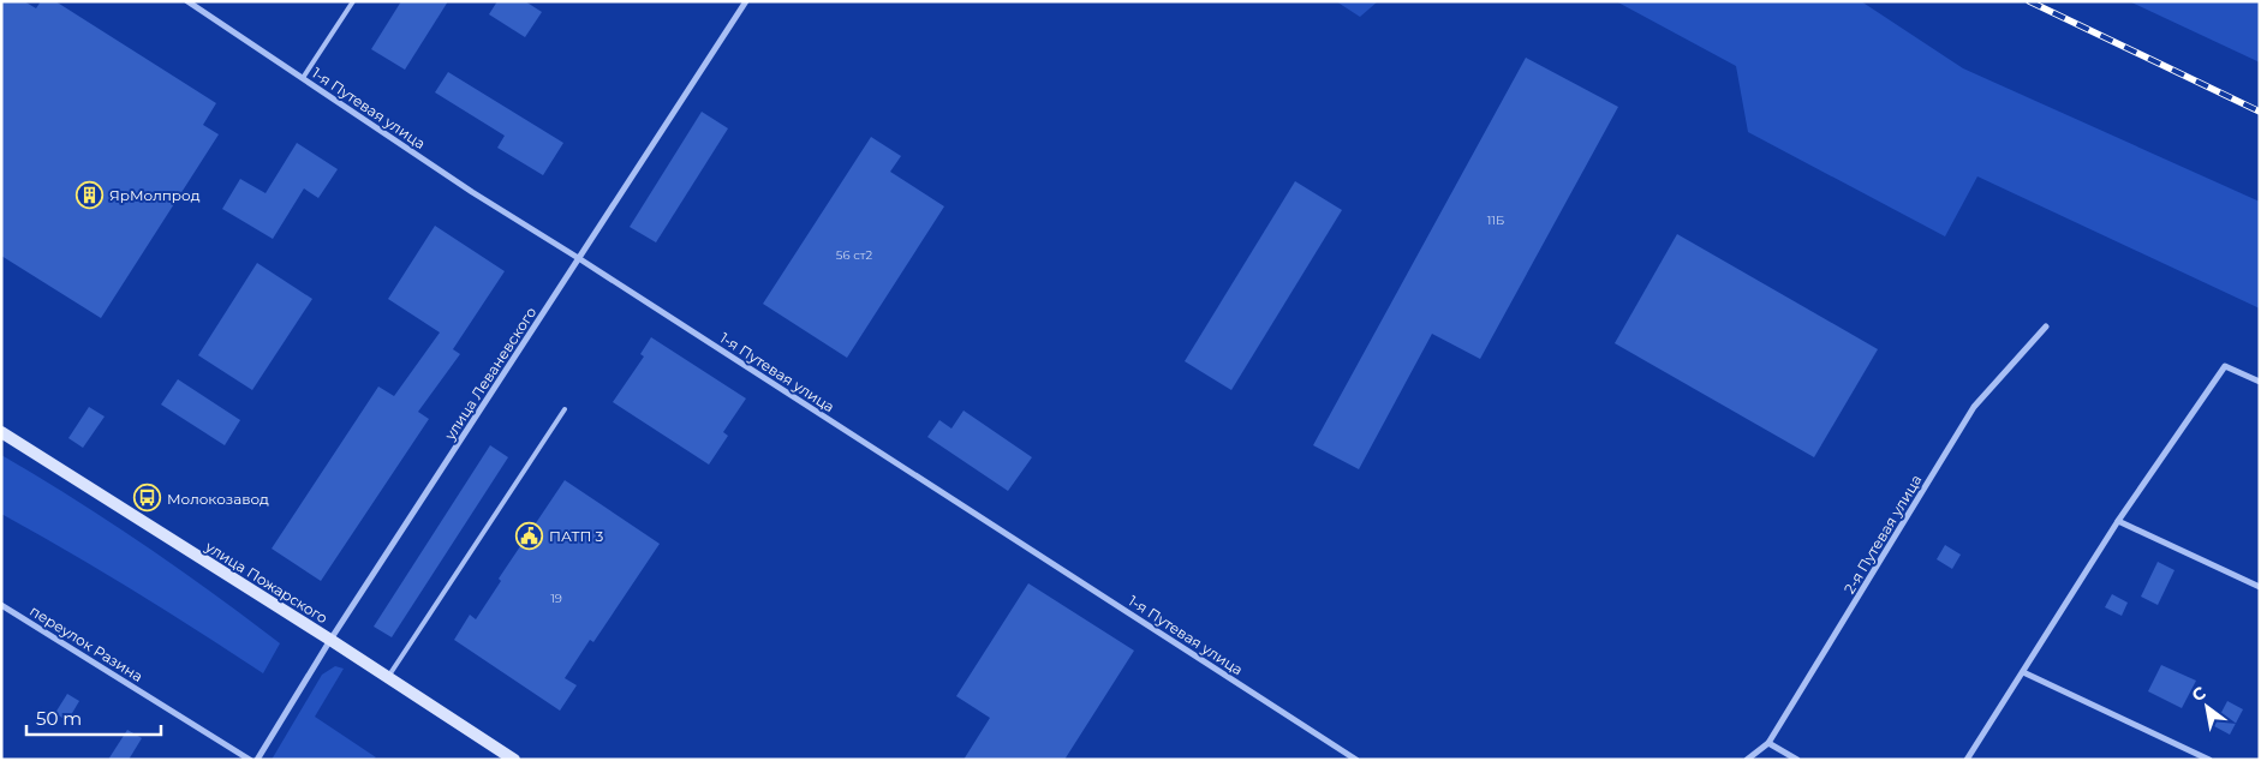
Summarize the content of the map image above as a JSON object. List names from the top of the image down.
{
  "streets": {
    "street": [
      "1-я Путевая улица",
      "улица Леваневского",
      "2-я Путевая улица",
      "улица Пожарского",
      "переулок Разина"
    ]
  },
  "crossings": [
    ["1-я Путевая улица", "улица Леваневского"],
    ["улица Леваневского", "улица Пожарского"]
  ],
  "places": {
    "building": ["ЯрМолпрод"],
    "bus stop": ["Молокозавод"],
    "public building": ["ПАТП 3"]
  },
  "house_numbers": ["11Б", "56 ст2", "19"],
  "scale_bar": "50 m",
  "north": "top left"
}
